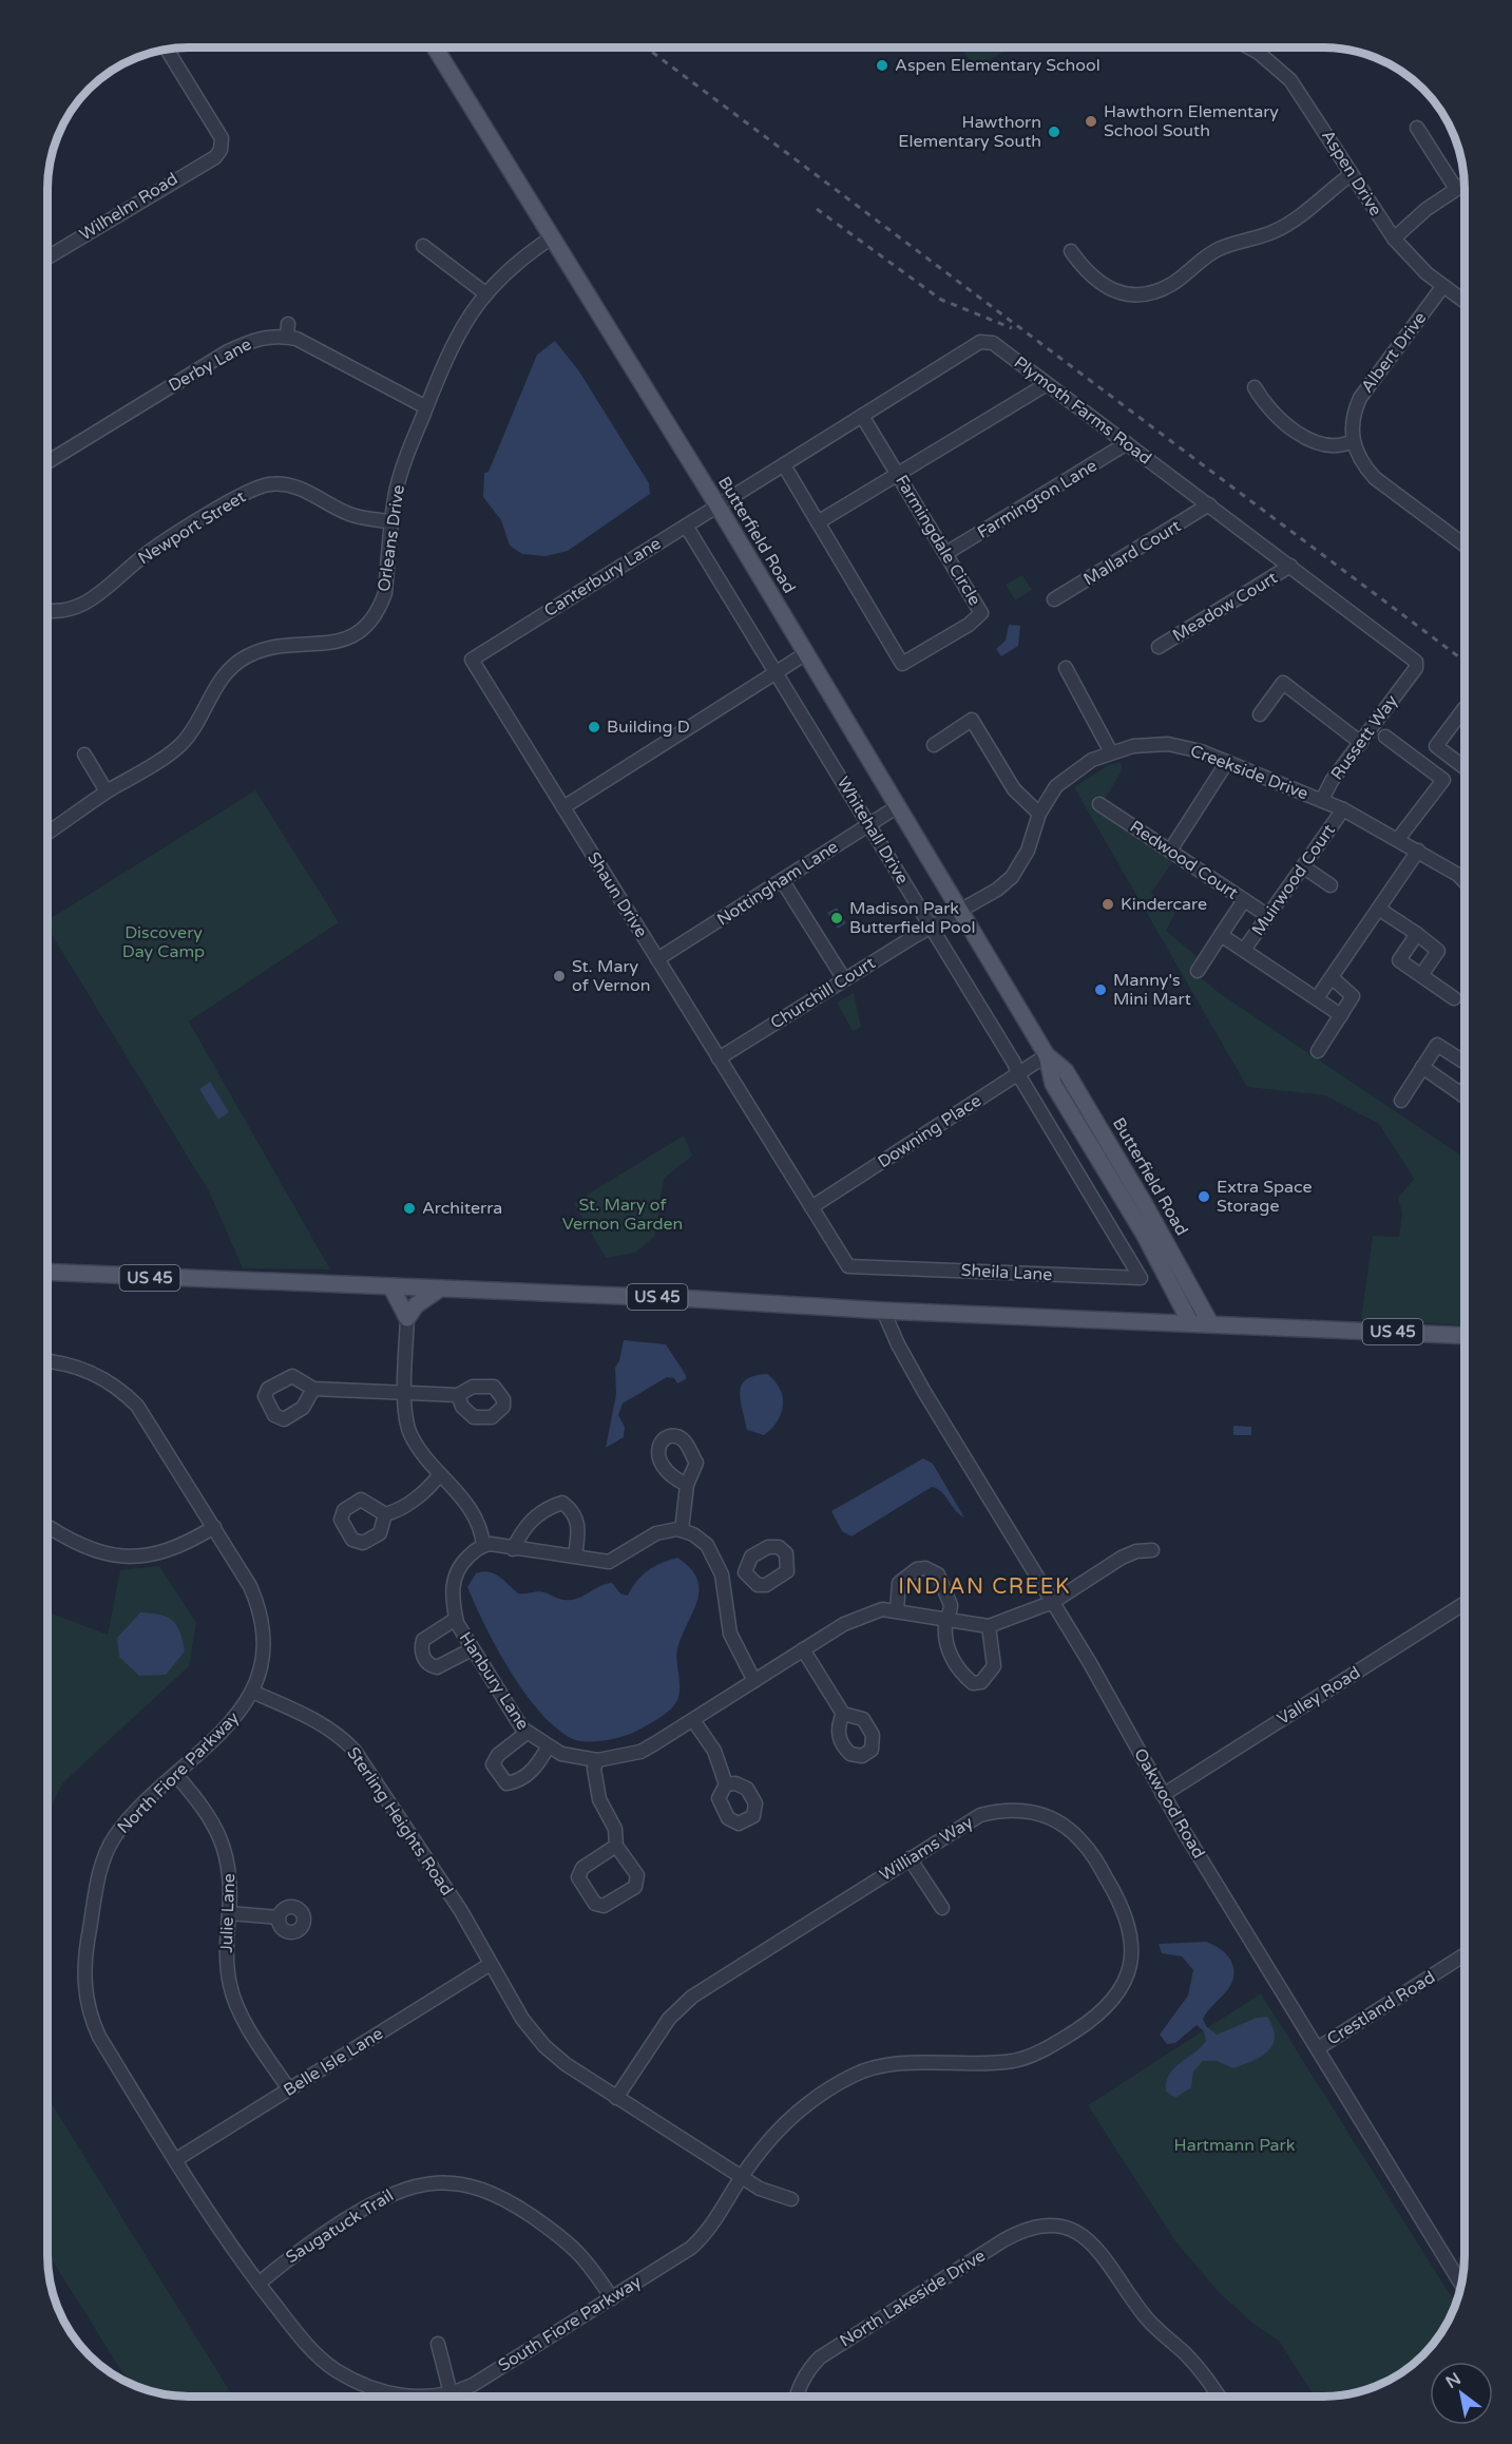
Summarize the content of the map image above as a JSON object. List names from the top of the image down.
{
  "streets": {
    "main road": ["Butterfield Road", "US 45"],
    "street": [
      "Aspen Drive",
      "Wilhelm Road",
      "Albert Drive",
      "Derby Lane",
      "Plymoth Farms Road",
      "Farmington Lane",
      "Newport Street",
      "Orleans Drive",
      "Farmingdale Circle",
      "Mallard Court",
      "Canterbury Lane",
      "Meadow Court",
      "Russett Way",
      "Creekside Drive",
      "Whitehall Drive",
      "Redwood Court",
      "Muirwood Court",
      "Nottingham Lane",
      "Shaun Drive",
      "Churchill Court",
      "Downing Place",
      "Sheila Lane",
      "Hanbury Lane",
      "Valley Road",
      "North Fiore Parkway",
      "Oakwood Road",
      "Sterling Heights Road",
      "Williams Way",
      "Julie Lane",
      "Crestland Road",
      "Belle Isle Lane",
      "Saugatuck Trail",
      "North Lakeside Drive",
      "South Fiore Parkway"
    ]
  },
  "crossings": [
    ["Aspen Drive", "Albert Drive"],
    ["Derby Lane", "Orleans Drive"],
    ["Plymoth Farms Road", "Farmington Lane"],
    ["Plymoth Farms Road", "Butterfield Road"],
    ["Plymoth Farms Road", "Farmingdale Circle"],
    ["Plymoth Farms Road", "Mallard Court"],
    ["Plymoth Farms Road", "Canterbury Lane"],
    ["Plymoth Farms Road", "Meadow Court"],
    ["Plymoth Farms Road", "Russett Way"],
    ["Farmington Lane", "Farmingdale Circle"],
    ["Newport Street", "Orleans Drive"],
    ["Butterfield Road", "Orleans Drive"],
    ["Butterfield Road", "Canterbury Lane"],
    ["Butterfield Road", "Creekside Drive"],
    ["Butterfield Road", "Nottingham Lane"],
    ["Butterfield Road", "Churchill Court"],
    ["Butterfield Road", "Downing Place"],
    ["Butterfield Road", "US 45"],
    ["Canterbury Lane", "Whitehall Drive"],
    ["Canterbury Lane", "Shaun Drive"],
    ["Russett Way", "Creekside Drive"],
    ["Creekside Drive", "Muirwood Court"],
    ["Creekside Drive", "Churchill Court"],
    ["Whitehall Drive", "Nottingham Lane"],
    ["Whitehall Drive", "Churchill Court"],
    ["Whitehall Drive", "Downing Place"],
    ["Whitehall Drive", "Sheila Lane"],
    ["Redwood Court", "Muirwood Court"],
    ["Nottingham Lane", "Shaun Drive"],
    ["Shaun Drive", "Churchill Court"],
    ["Shaun Drive", "Downing Place"],
    ["Shaun Drive", "Sheila Lane"],
    ["US 45", "Oakwood Road"],
    ["Hanbury Lane", "Oakwood Road"],
    ["Valley Road", "Oakwood Road"],
    ["North Fiore Parkway", "Sterling Heights Road"],
    ["North Fiore Parkway", "Julie Lane"],
    ["North Fiore Parkway", "Belle Isle Lane"],
    ["North Fiore Parkway", "South Fiore Parkway"],
    ["Oakwood Road", "Crestland Road"],
    ["Sterling Heights Road", "Williams Way"],
    ["Sterling Heights Road", "Belle Isle Lane"],
    ["Sterling Heights Road", "South Fiore Parkway"],
    ["Williams Way", "South Fiore Parkway"],
    ["Julie Lane", "Belle Isle Lane"],
    ["Saugatuck Trail", "South Fiore Parkway"]
  ],
  "districts": ["INDIAN CREEK"],
  "parks": ["Discovery Day Camp", "St. Mary of Vernon Garden", "Hartmann Park"],
  "places": [
    "Aspen Elementary School",
    "Hawthorn Elementary School South",
    "Hawthorn Elementary South",
    "Building D",
    "Kindercare",
    "Madison Park Butterfield Pool",
    "St. Mary of Vernon",
    "Manny's Mini Mart",
    "Extra Space Storage",
    "Architerra"
  ],
  "north": "top left"
}
